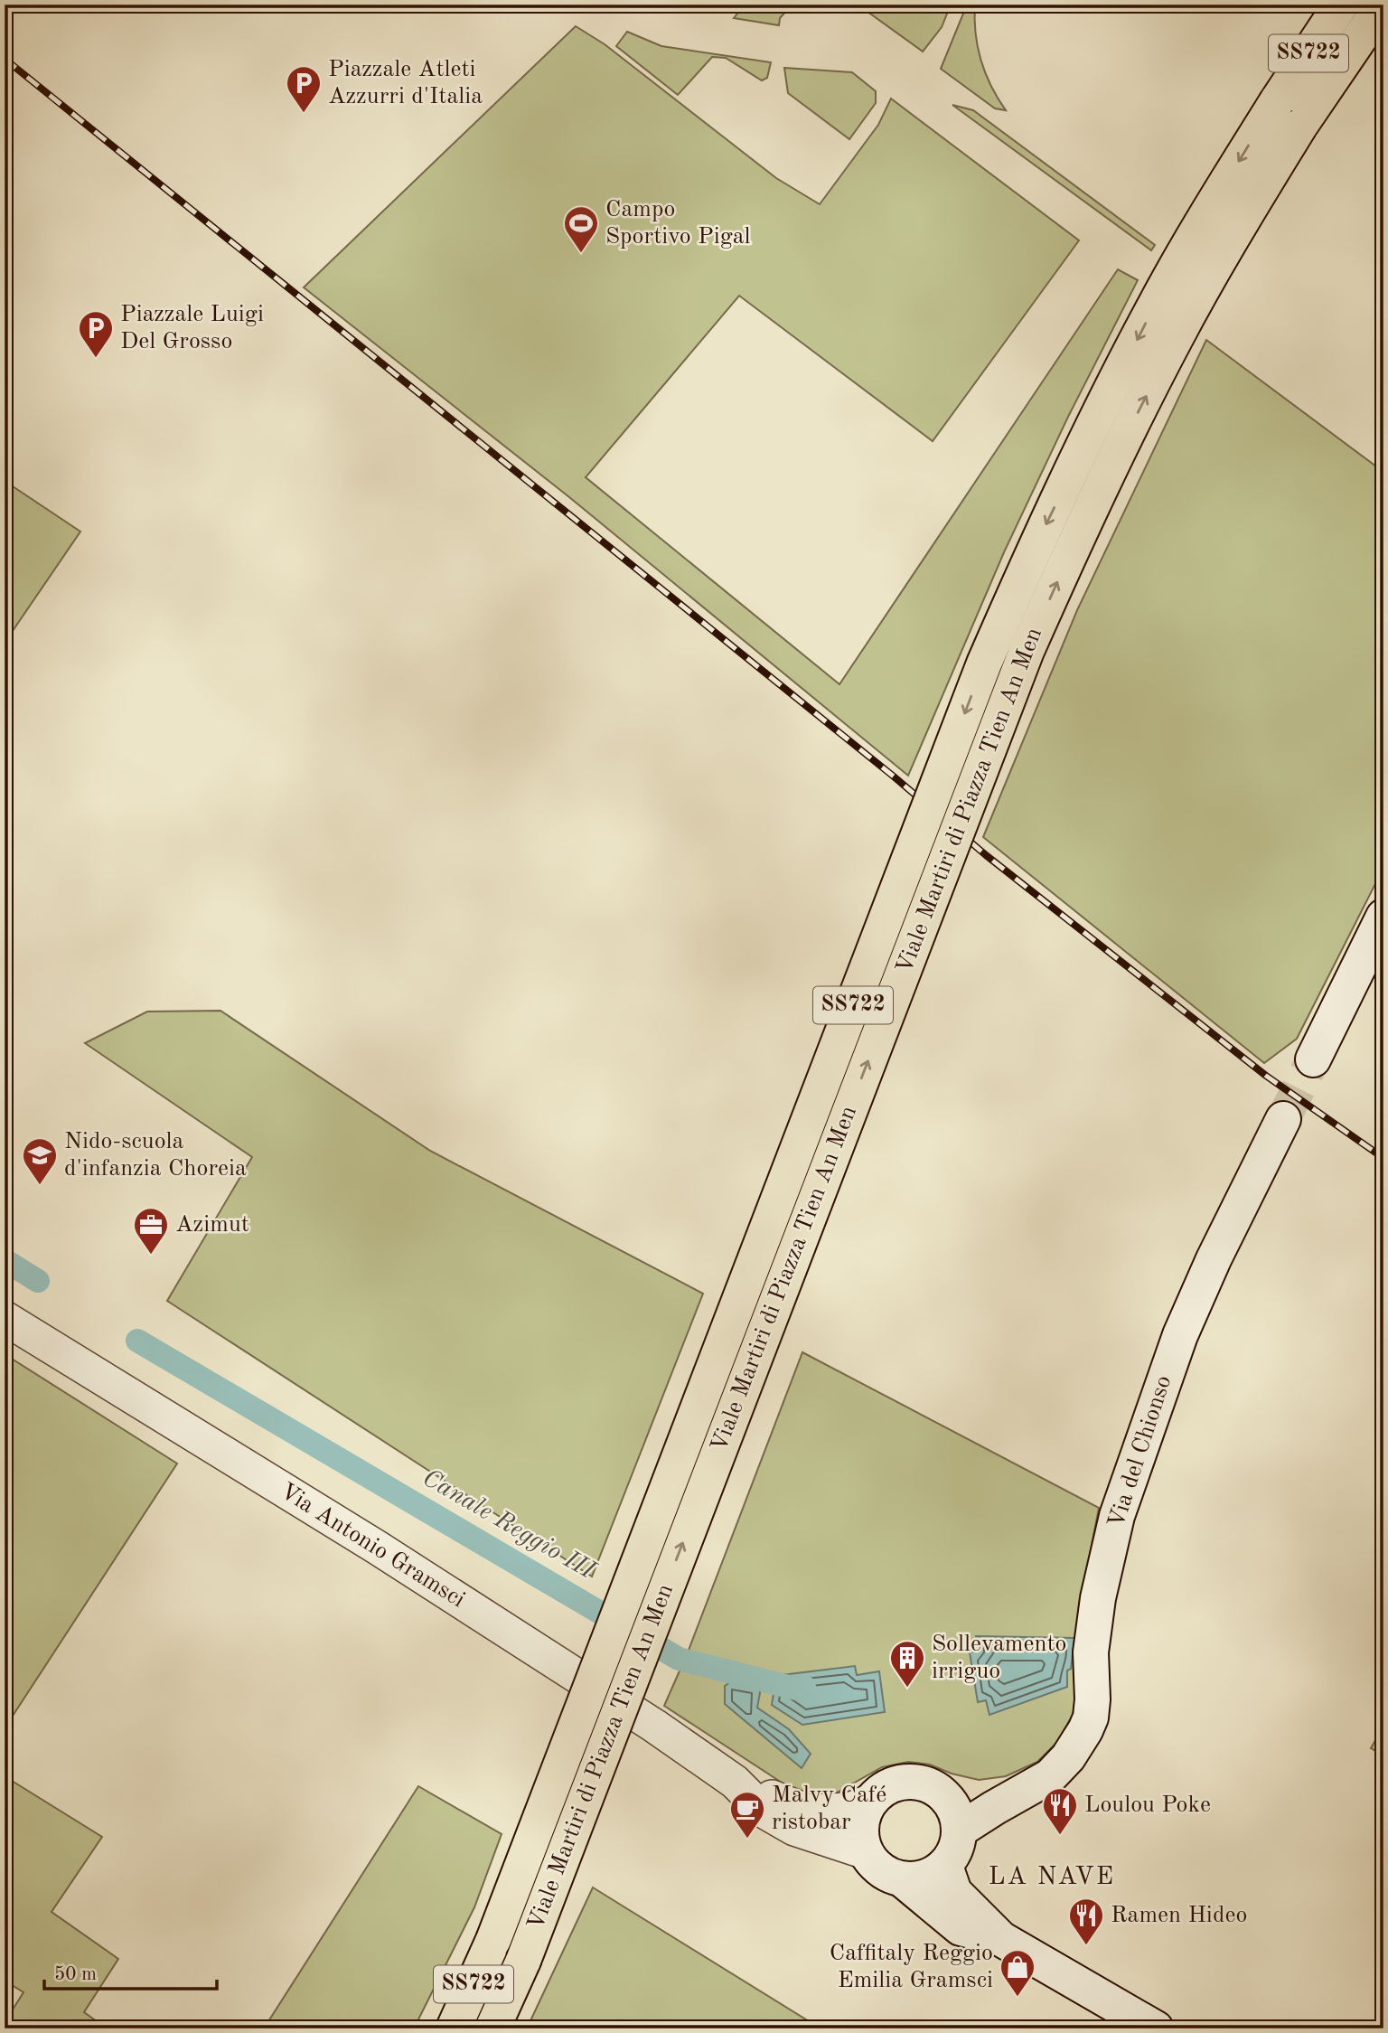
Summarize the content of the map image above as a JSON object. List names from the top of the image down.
{
  "streets": {
    "highway": ["SS722", "Viale Martiri di Piazza Tien An Men"],
    "main road": ["Via del Chionso", "Via Antonio Gramsci"]
  },
  "crossings": [
    ["Via del Chionso", "Via Antonio Gramsci"]
  ],
  "districts": ["LA NAVE"],
  "water": ["Canale Reggio III"],
  "places": {
    "parking": ["Piazzale Atleti Azzurri d'Italia", "Piazzale Luigi Del Grosso"],
    "sports": ["Campo Sportivo Pigal"],
    "school or university": ["Nido-scuola d'infanzia Choreia"],
    "office": ["Azimut"],
    "building": ["Sollevamento irriguo"],
    "restaurant": ["Loulou Poke", "Ramen Hideo"],
    "cafe": ["Malvy Café ristobar"],
    "shop": ["Caffitaly Reggio Emilia Gramsci"]
  },
  "scale_bar": "50 m"
}
